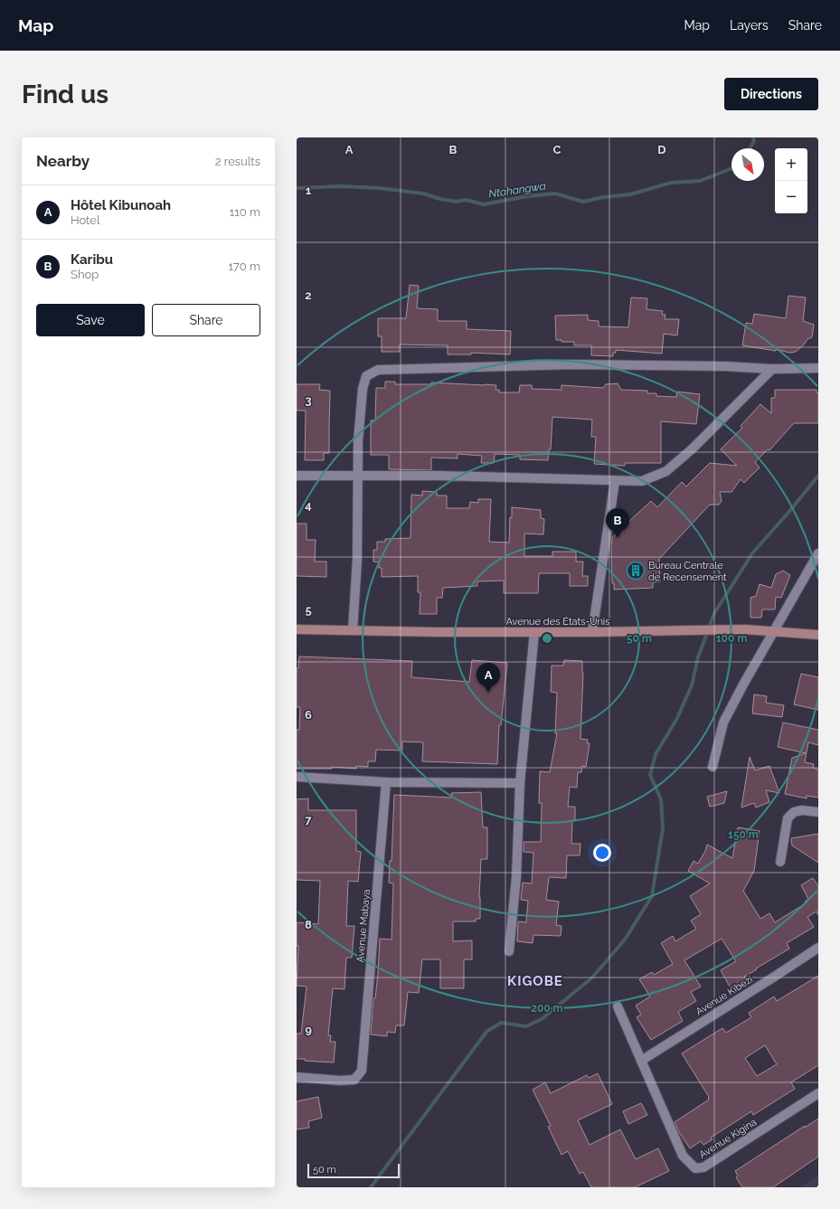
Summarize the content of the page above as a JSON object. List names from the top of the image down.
{
  "streets": {
    "street": [
      "Avenue des États-Unis",
      "Avenue Mabaya",
      "Avenue Kibezi",
      "Avenue Kigina"
    ]
  },
  "crossings": [
    ["Avenue Kibezi", "Avenue Kigina"]
  ],
  "districts": ["KIGOBE"],
  "water": ["Ntahangwa"],
  "places": {
    "building": ["Bureau Centrale de Recensement"]
  },
  "scale_bar": "50 m",
  "north": "bottom right",
  "page": {
    "header": "Map",
    "nav": ["Map", "Layers", "Share"],
    "buttons": [
      "Directions",
      ["Save", "Share"]
    ],
    "title": "Find us",
    "heading": ["Nearby", "2 results"],
    "map_buttons": ["+", "−"],
    "list": [
      {
        "mark": "A",
        "name": "Hôtel Kibunoah",
        "note": "Hotel",
        "value": "110 m"
      },
      {
        "mark": "B",
        "name": "Karibu",
        "note": "Shop",
        "value": "170 m"
      }
    ],
    "pins": ["B", "A"],
    "scale": "50 m"
  },
  "grid": {
    "columns": [
      "A",
      "B",
      "C",
      "D"
    ],
    "rows": [
      "1",
      "2",
      "3",
      "4",
      "5",
      "6",
      "7",
      "8",
      "9"
    ]
  },
  "rings": [
    "50 m",
    "100 m",
    "150 m",
    "200 m"
  ]
}
